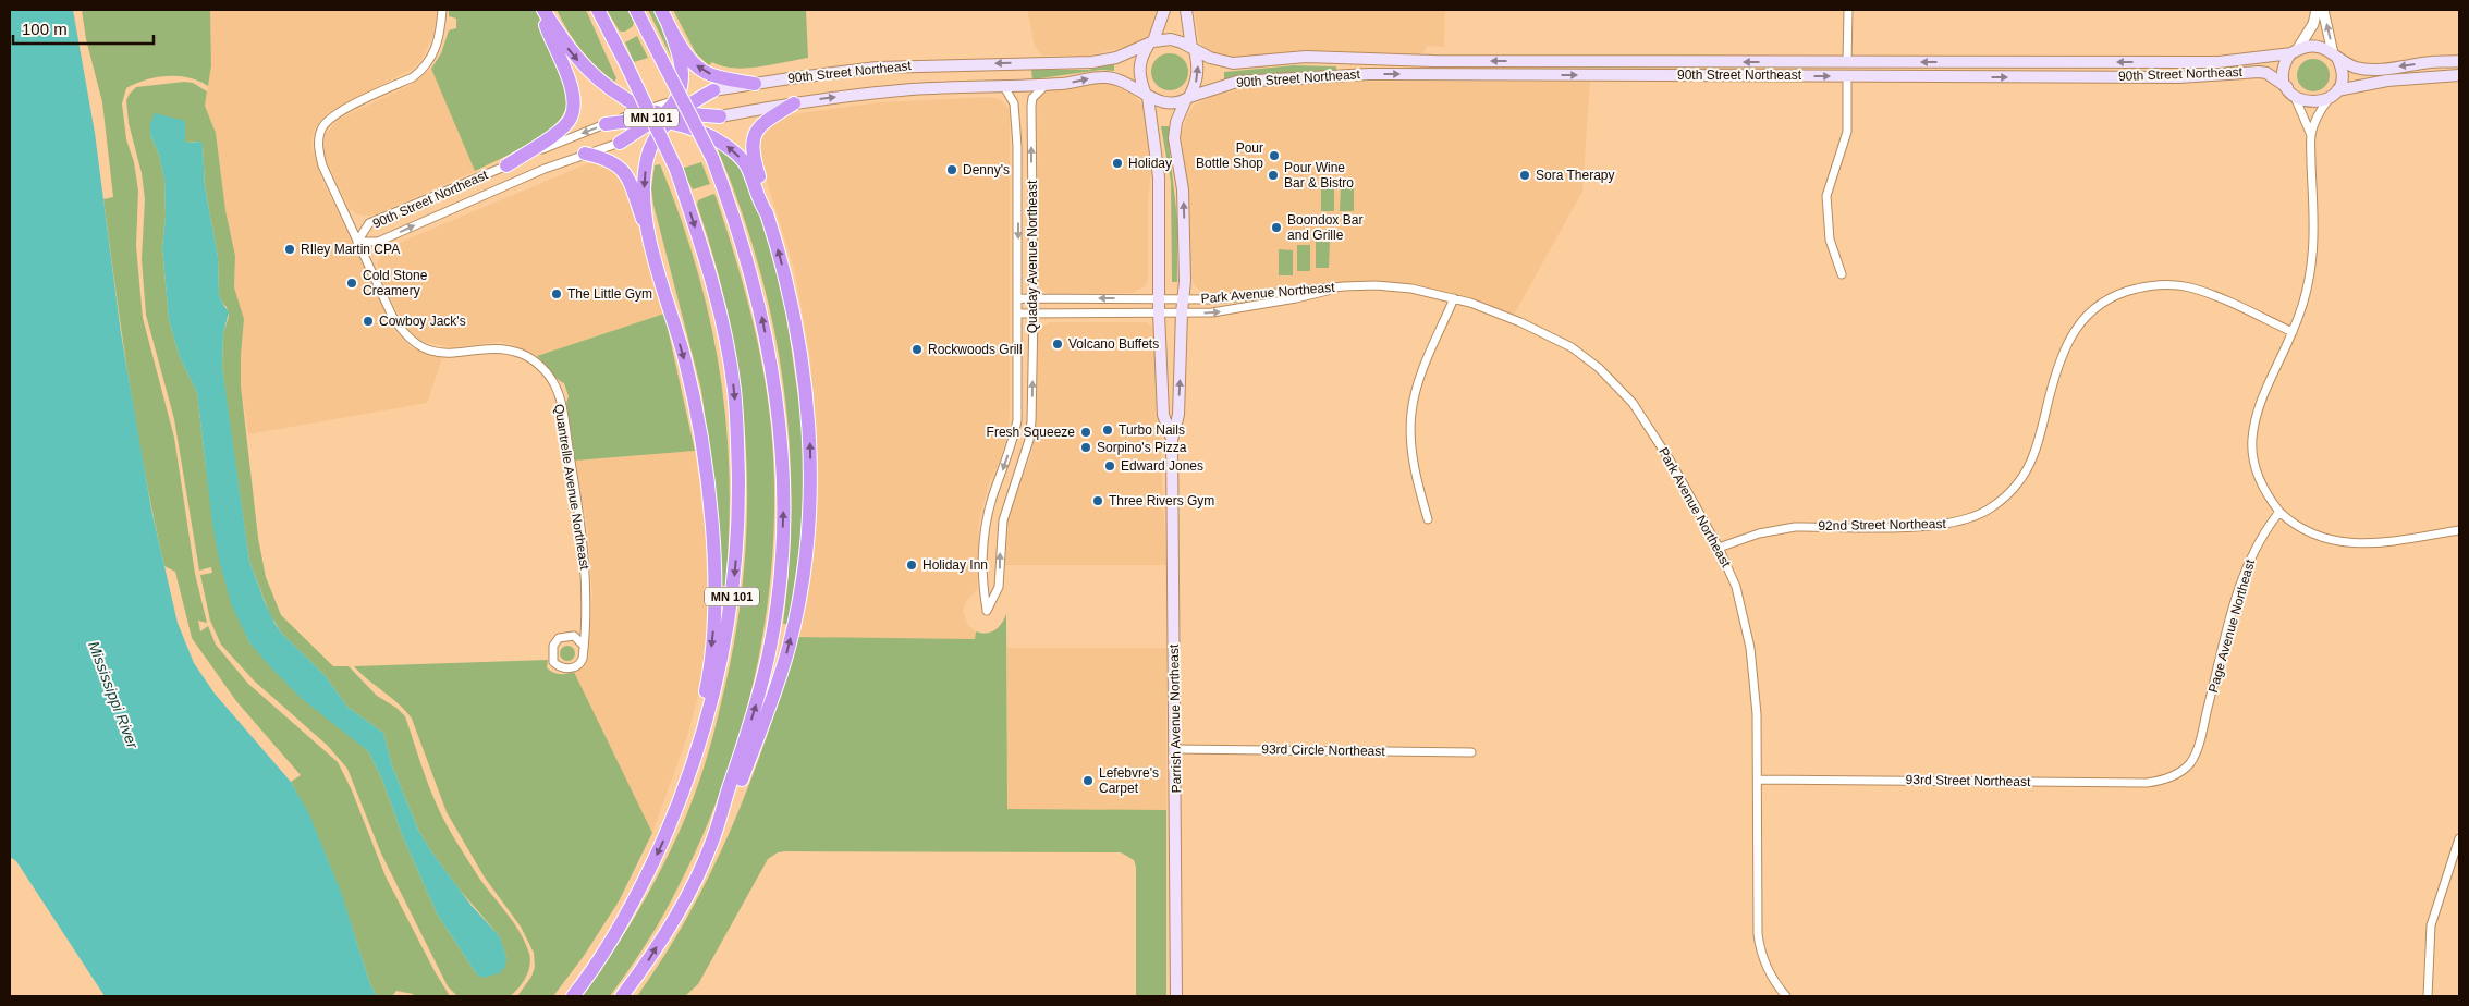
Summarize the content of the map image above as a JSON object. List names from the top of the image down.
{
  "streets": {
    "highway": ["MN 101"],
    "main road": ["90th Street Northeast", "Parrish Avenue Northeast"],
    "street": [
      "Quaday Avenue Northeast",
      "Park Avenue Northeast",
      "Quantrelle Avenue Northeast",
      "92nd Street Northeast",
      "Page Avenue Northeast",
      "93rd Circle Northeast",
      "93rd Street Northeast"
    ]
  },
  "crossings": [
    ["90th Street Northeast", "Quaday Avenue Northeast"],
    ["90th Street Northeast", "Quantrelle Avenue Northeast"],
    ["90th Street Northeast", "Parrish Avenue Northeast"],
    ["Quaday Avenue Northeast", "Park Avenue Northeast"],
    ["Park Avenue Northeast", "92nd Street Northeast"],
    ["Park Avenue Northeast", "Parrish Avenue Northeast"],
    ["Park Avenue Northeast", "93rd Street Northeast"],
    ["Page Avenue Northeast", "93rd Street Northeast"],
    ["Parrish Avenue Northeast", "93rd Circle Northeast"]
  ],
  "water": ["Mississippi River"],
  "places": [
    "Pour Bottle Shop",
    "Holiday",
    "Denny's",
    "Pour Wine Bar & Bistro",
    "Sora Therapy",
    "Boondox Bar and Grille",
    "RIley Martin CPA",
    "Cold Stone Creamery",
    "The Little Gym",
    "Cowboy Jack's",
    "Volcano Buffets",
    "Rockwoods Grill",
    "Turbo Nails",
    "Fresh Squeeze",
    "Sorpino's Pizza",
    "Edward Jones",
    "Three Rivers Gym",
    "Holiday Inn",
    "Lefebvre's Carpet"
  ],
  "scale_bar": "100 m"
}
